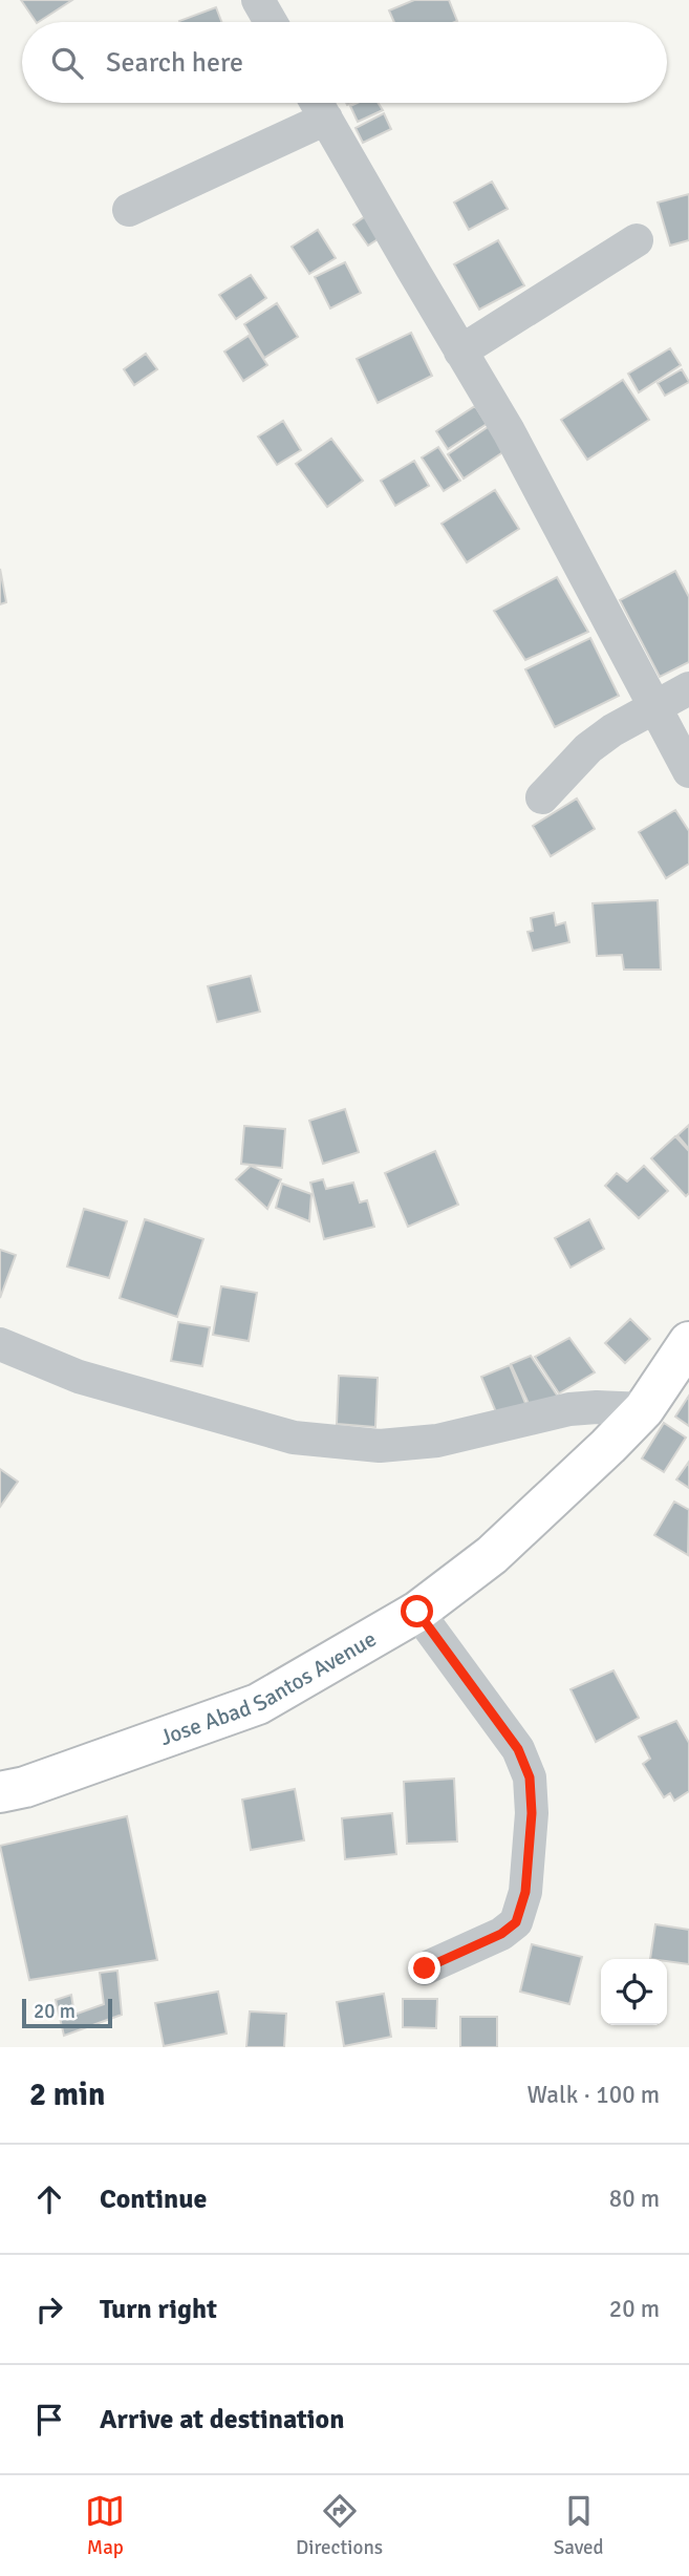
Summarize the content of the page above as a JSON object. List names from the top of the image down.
{
  "streets": {
    "highway": ["Jose Abad Santos Avenue"]
  },
  "scale_bar": "20 m",
  "page": {
    "search": "Search here",
    "scale": "20 m",
    "heading": ["2 min", "Walk · 100 m"],
    "list": [
      ["Continue", "80 m"],
      ["Turn right", "20 m"],
      "Arrive at destination"
    ],
    "nav": ["Map", "Directions", "Saved"]
  }
}
